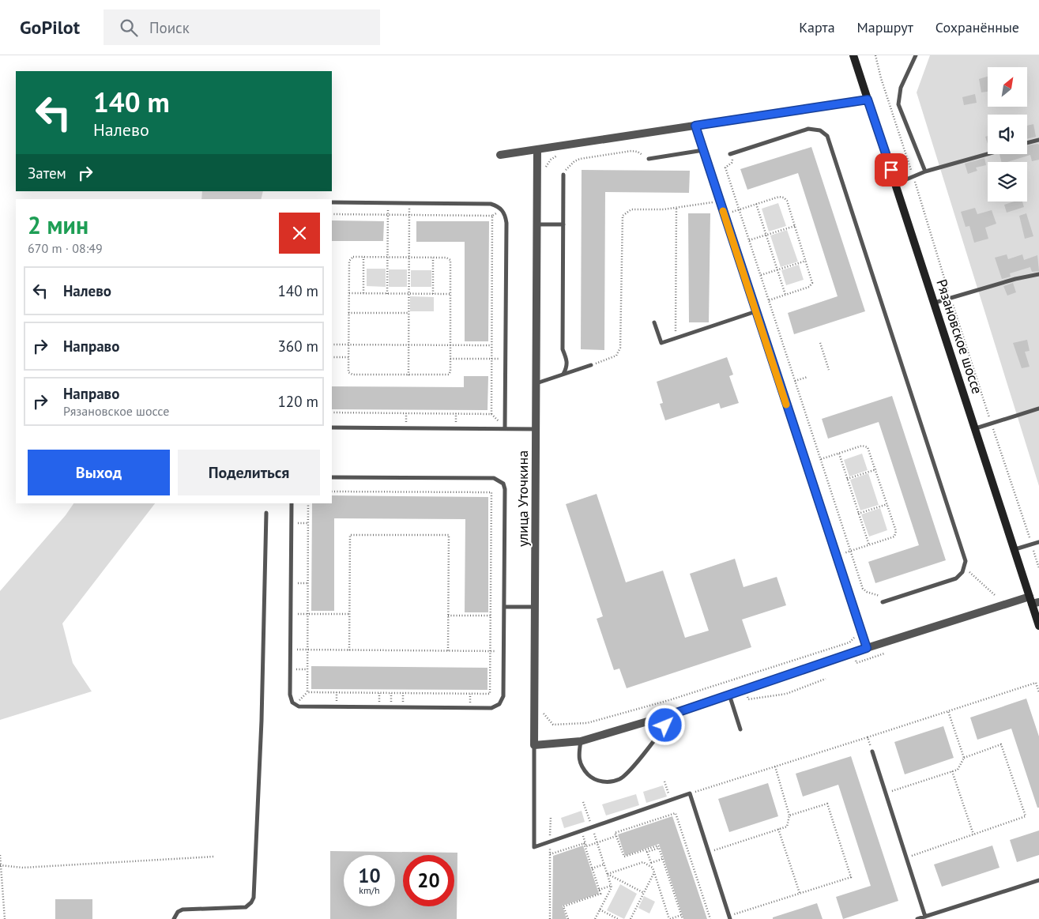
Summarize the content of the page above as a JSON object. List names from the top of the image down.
{
  "streets": {
    "main road": ["Рязановское шоссе"],
    "street": ["улица Уточкина"]
  },
  "north": "top right",
  "page": {
    "header": "GoPilot",
    "search": "Поиск",
    "nav": ["Карта", "Маршрут", "Сохранённые"],
    "turn": ["140 m", "Налево"],
    "then": "Затем",
    "heading": ["2 мин", "670 m · 08:49"],
    "list": [
      {
        "name": "Налево",
        "value": "140 m"
      },
      {
        "name": "Направо",
        "value": "360 m"
      },
      {
        "name": "Направо",
        "note": "Рязановское шоссе",
        "value": "120 m"
      }
    ],
    "buttons": ["Выход", "Поделиться"],
    "speed": "10 km/h",
    "limit": "20"
  }
}
